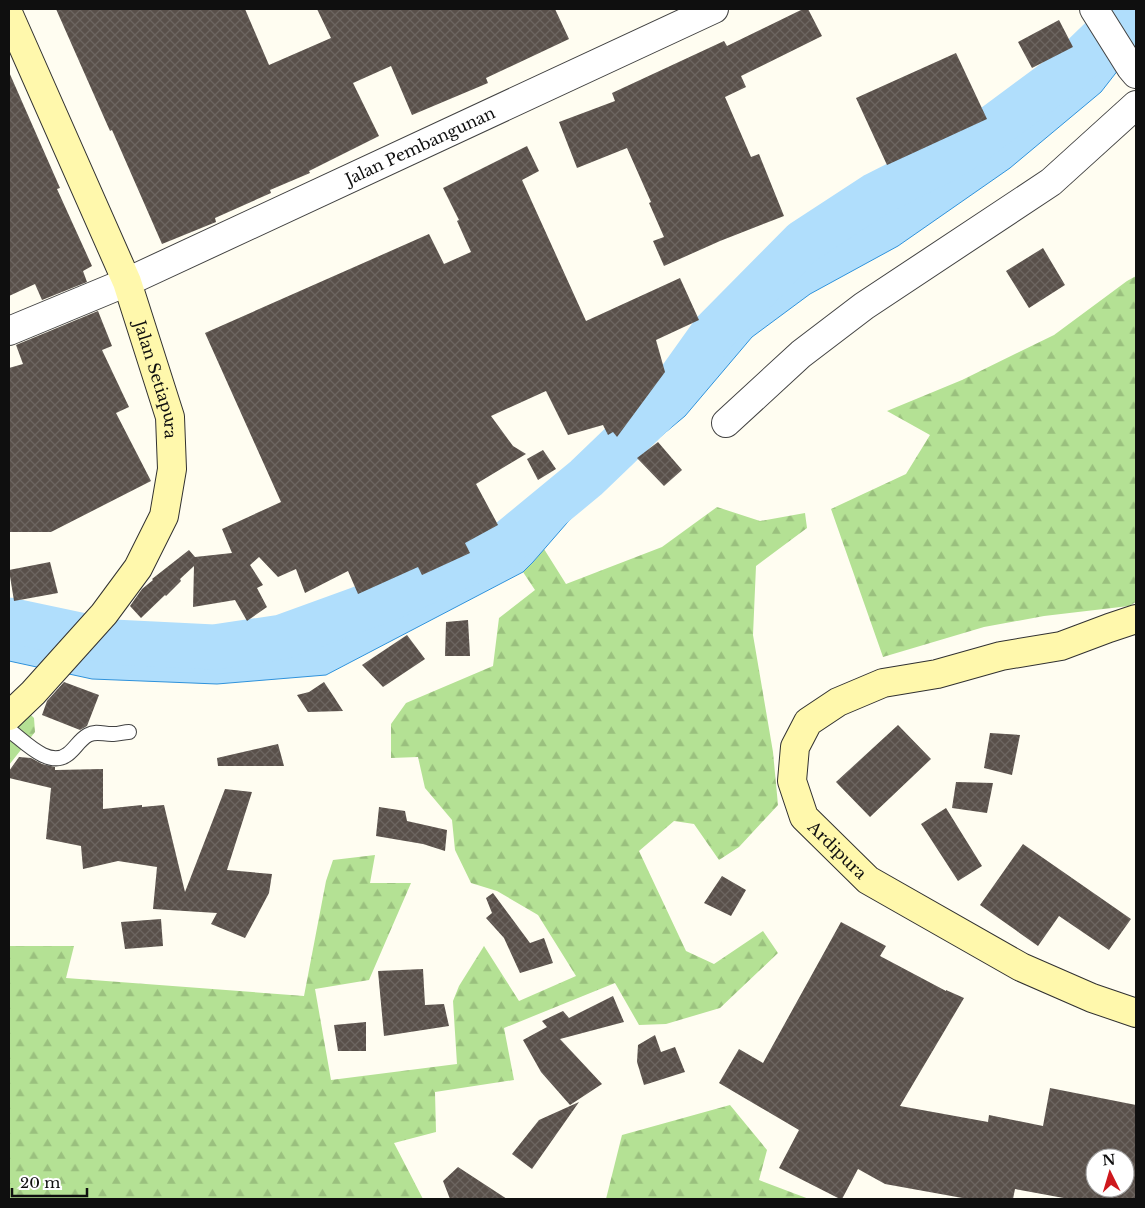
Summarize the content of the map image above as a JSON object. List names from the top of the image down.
{
  "streets": {
    "street": ["Jalan Pembangunan", "Jalan Setiapura", "Ardipura"]
  },
  "crossings": [
    ["Jalan Pembangunan", "Jalan Setiapura"]
  ],
  "scale_bar": "20 m",
  "north": "top"
}
